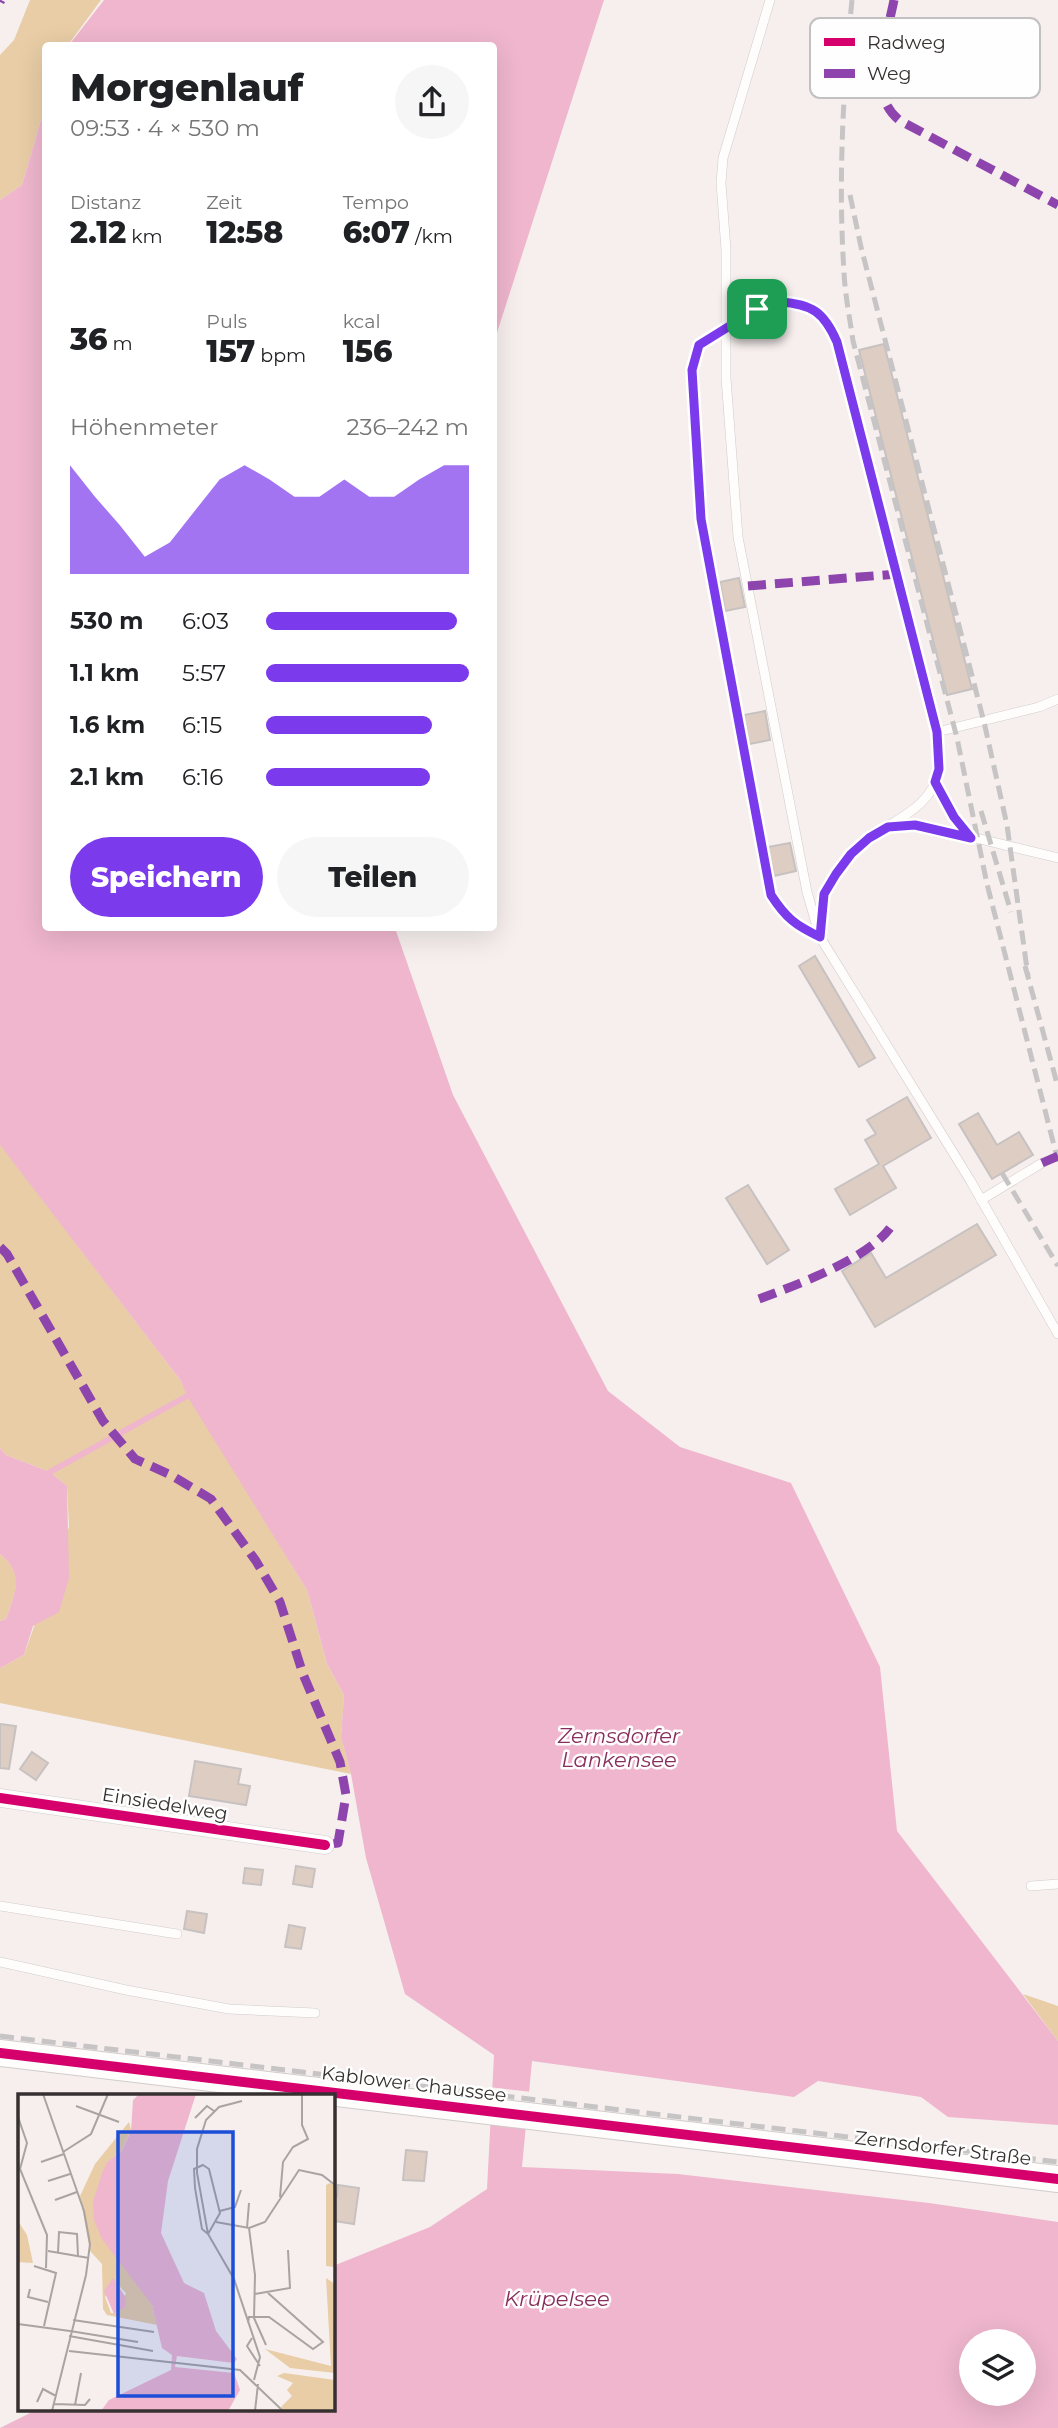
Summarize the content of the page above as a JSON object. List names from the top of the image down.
{
  "streets": {
    "street": ["Einsiedelweg", "Kablower Chaussee", "Zernsdorfer Straße"]
  },
  "crossings": [
    ["Kablower Chaussee", "Zernsdorfer Straße"]
  ],
  "water": ["Zernsdorfer Lankensee", "Krüpelsee"],
  "legend": ["Radweg", "Weg"],
  "page": {
    "heading": ["Morgenlauf", "09:53 · 4 × 530 m"],
    "stats": [
      ["Distanz", "2.12 km"],
      ["Zeit", "12:58"],
      ["Tempo", "6:07 /km"],
      ["36 m"],
      ["Puls", "157 bpm"],
      ["kcal", "156"]
    ],
    "chart": ["Höhenmeter", "236–242 m"],
    "list": [
      {
        "name": "530 m",
        "note": "6:03"
      },
      {
        "name": "1.1 km",
        "note": "5:57"
      },
      {
        "name": "1.6 km",
        "note": "6:15"
      },
      {
        "name": "2.1 km",
        "note": "6:16"
      }
    ],
    "buttons": ["Speichern", "Teilen"]
  }
}
